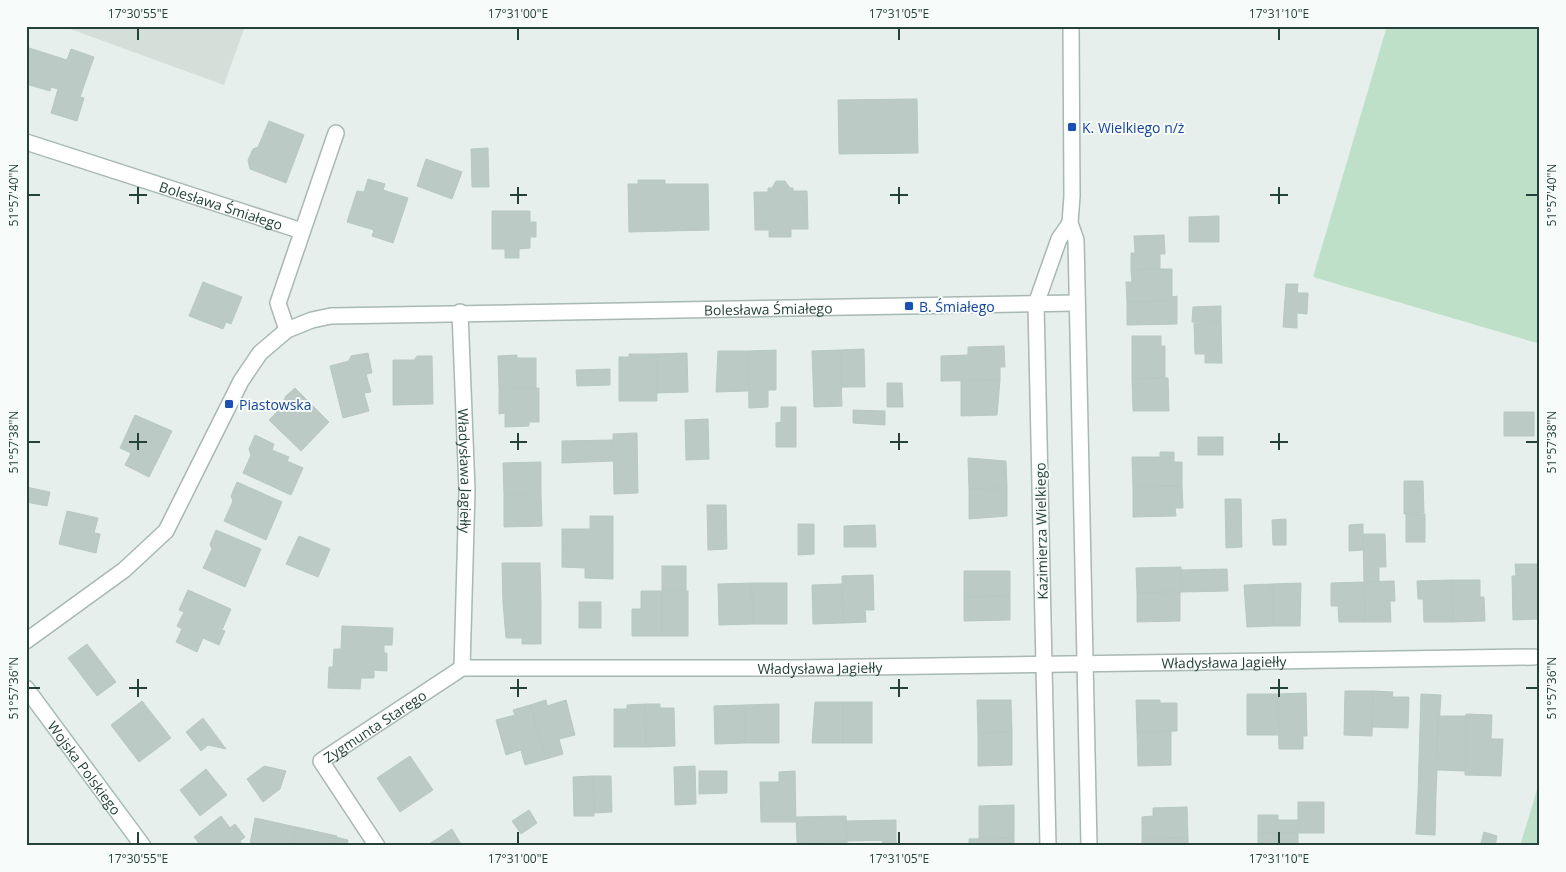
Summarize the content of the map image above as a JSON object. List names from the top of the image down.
{
  "streets": {
    "street": [
      "Bolesława Śmiałego",
      "Władysława Jagiełły",
      "Kazimierza Wielkiego",
      "Zygmunta Starego",
      "Wojska Polskiego"
    ]
  },
  "crossings": [
    ["Bolesława Śmiałego", "Władysława Jagiełły"],
    ["Bolesława Śmiałego", "Kazimierza Wielkiego"],
    ["Władysława Jagiełły", "Kazimierza Wielkiego"],
    ["Władysława Jagiełły", "Zygmunta Starego"]
  ],
  "places": {
    "transit": ["K. Wielkiego n/ż", "B. Śmiałego", "Piastowska"]
  },
  "coordinates": [
    "17°30'55\"E",
    "17°31'00\"E",
    "17°31'05\"E",
    "17°31'10\"E",
    "51°57'40\"N",
    "51°57'38\"N",
    "51°57'36\"N"
  ]
}
